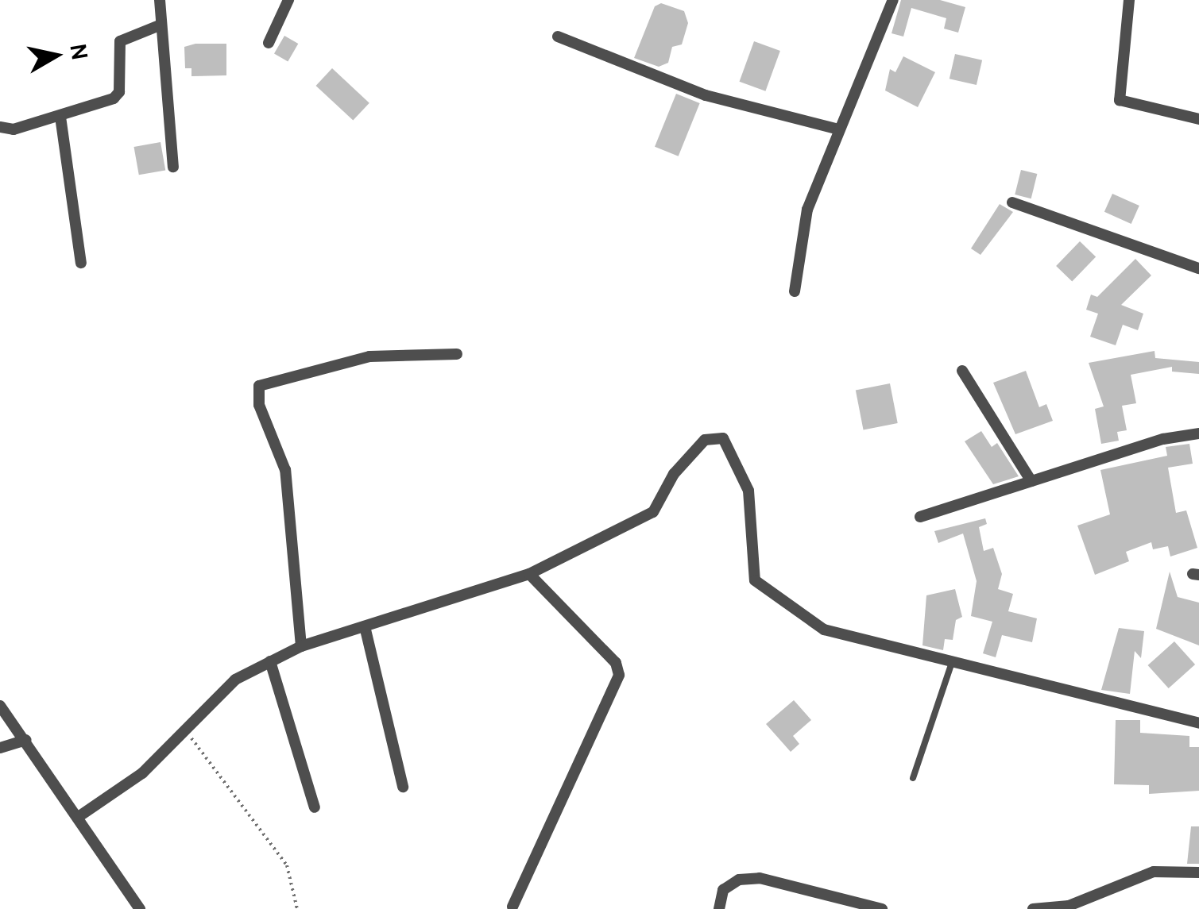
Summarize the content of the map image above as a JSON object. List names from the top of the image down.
{
  "north": "right"
}
